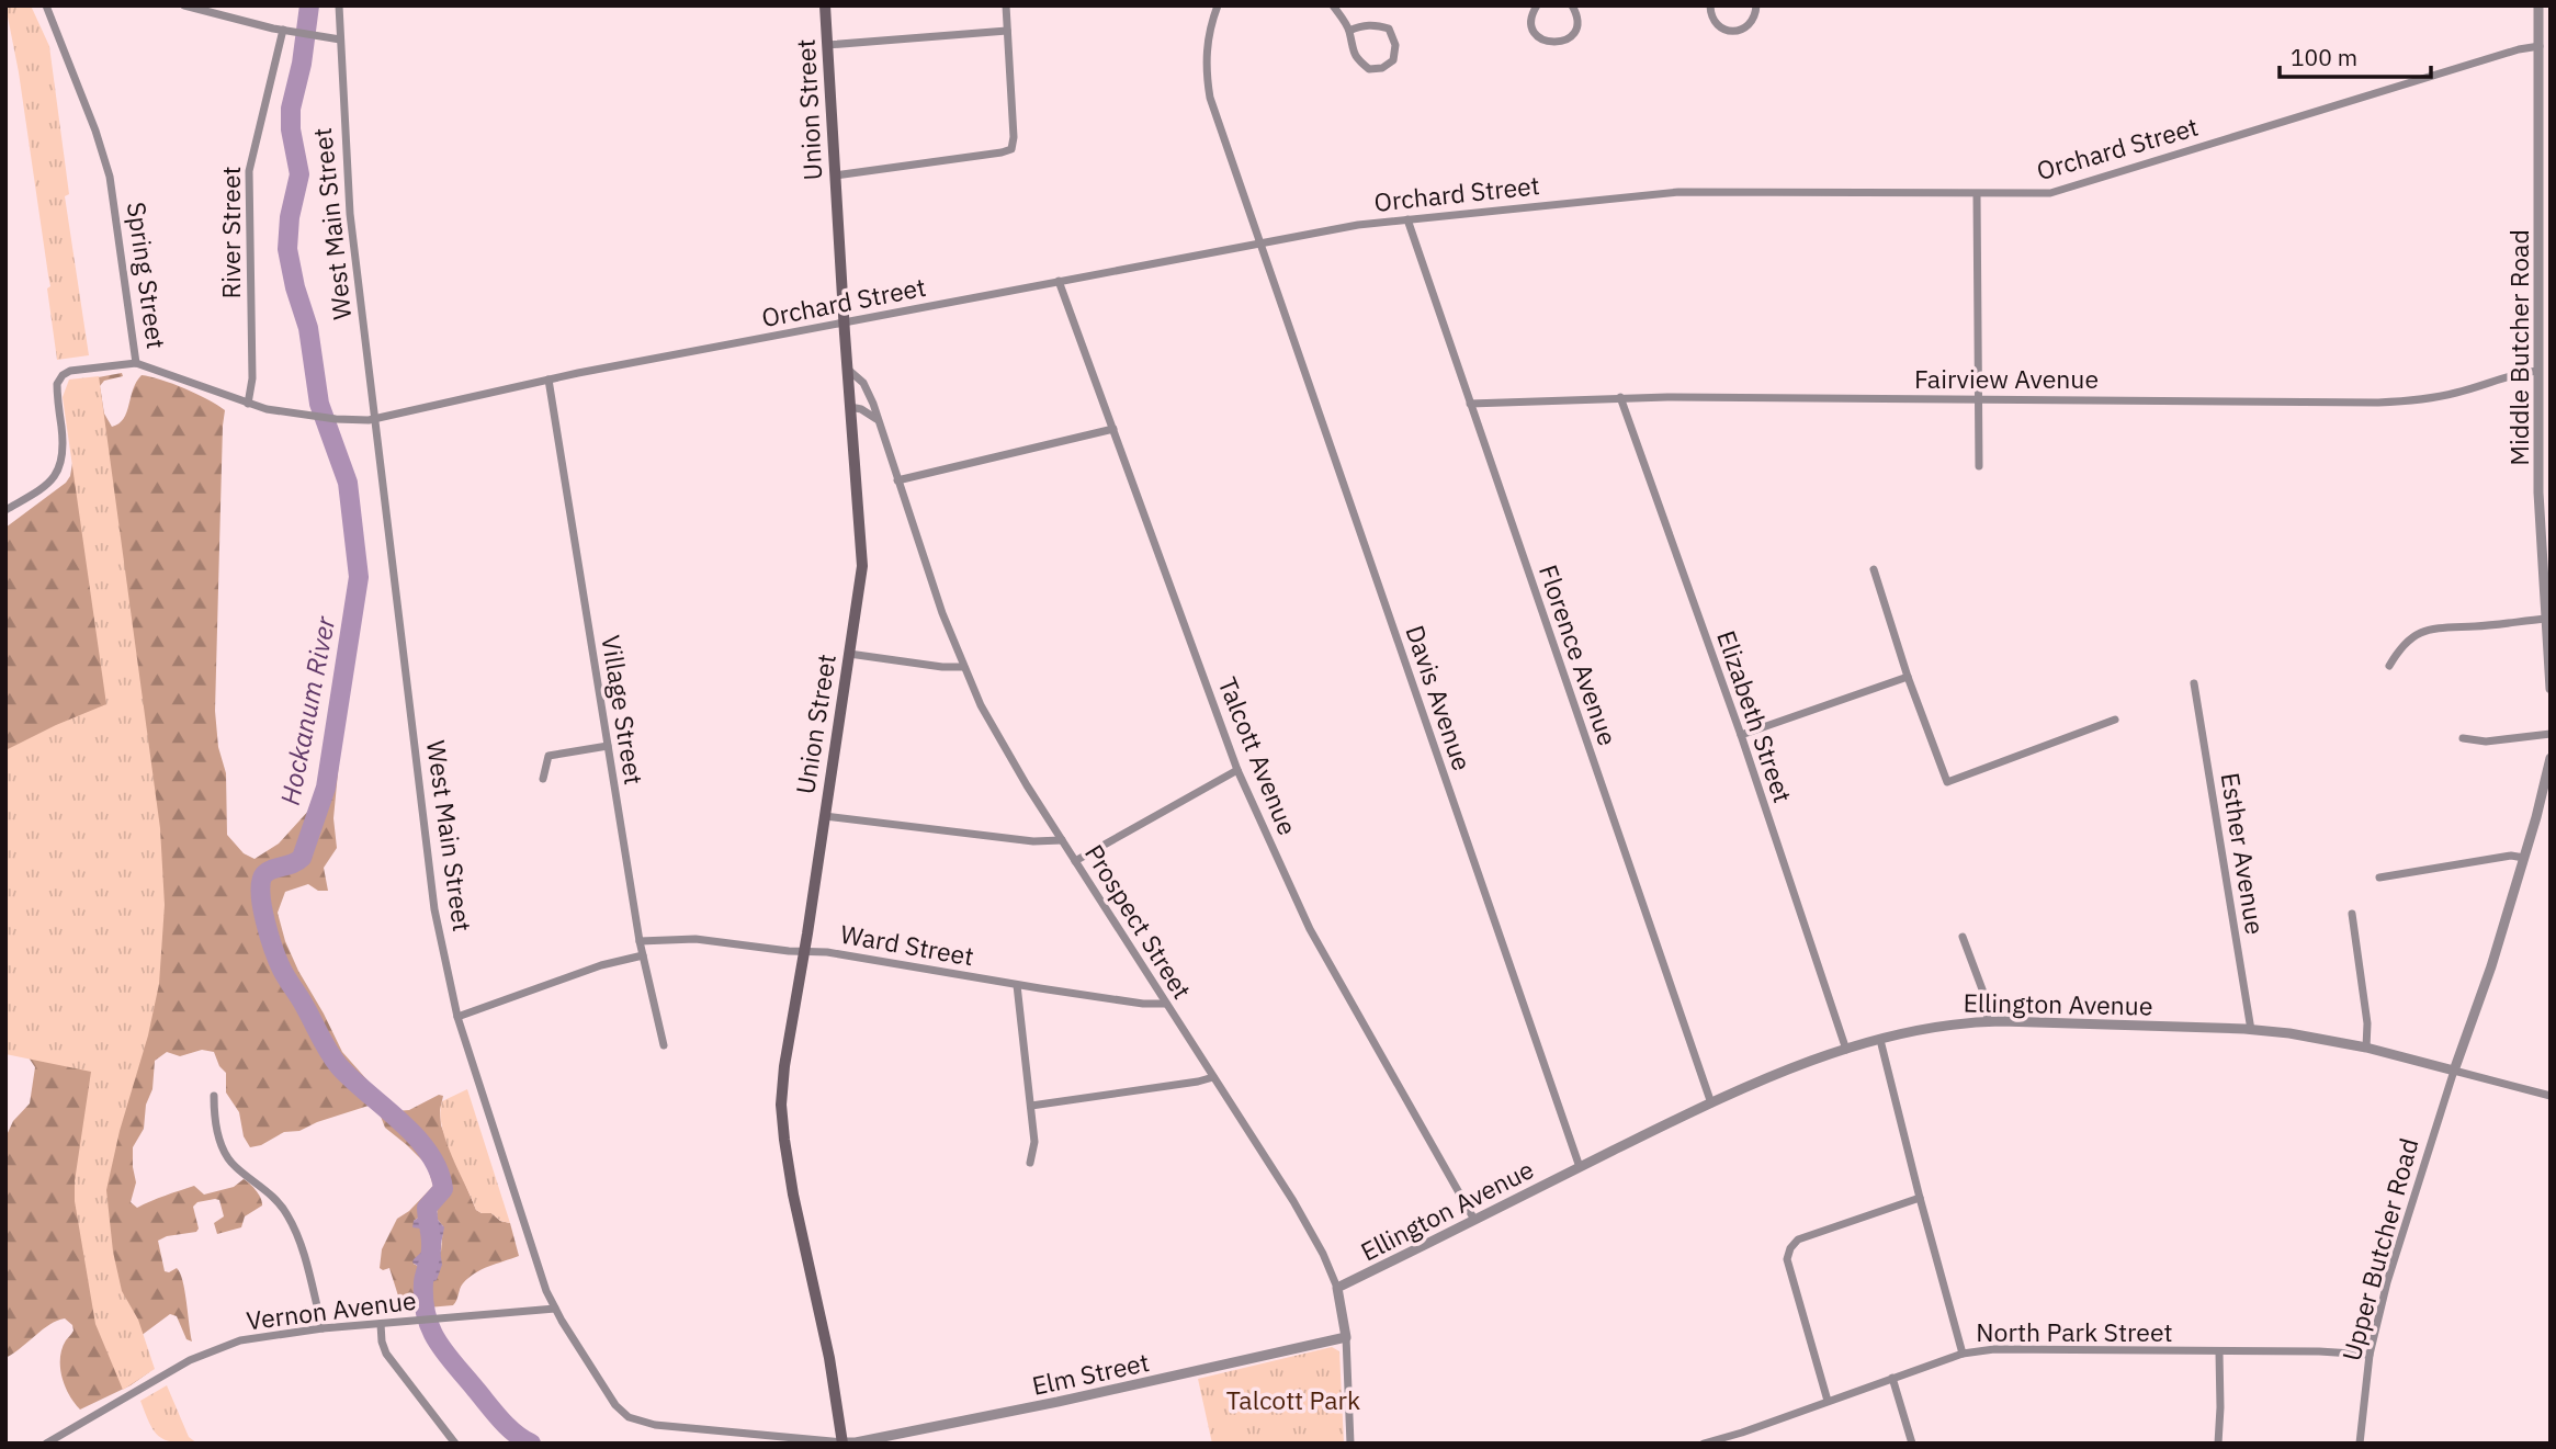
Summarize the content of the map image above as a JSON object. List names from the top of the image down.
{
  "streets": {
    "main road": ["Union Street"],
    "street": [
      "Orchard Street",
      "West Main Street",
      "River Street",
      "Spring Street",
      "Middle Butcher Road",
      "Fairview Avenue",
      "Florence Avenue",
      "Davis Avenue",
      "Village Street",
      "Elizabeth Street",
      "Talcott Avenue",
      "Esther Avenue",
      "Prospect Street",
      "Ward Street",
      "Ellington Avenue",
      "Upper Butcher Road",
      "Vernon Avenue",
      "North Park Street",
      "Elm Street"
    ]
  },
  "crossings": [
    ["Union Street", "Orchard Street"],
    ["Union Street", "West Main Street"],
    ["Union Street", "Prospect Street"],
    ["Union Street", "Ward Street"],
    ["Union Street", "Elm Street"],
    ["Orchard Street", "West Main Street"],
    ["Orchard Street", "Spring Street"],
    ["Orchard Street", "Middle Butcher Road"],
    ["Orchard Street", "Florence Avenue"],
    ["Orchard Street", "Davis Avenue"],
    ["Orchard Street", "Village Street"],
    ["Orchard Street", "Talcott Avenue"],
    ["West Main Street", "Spring Street"],
    ["West Main Street", "Vernon Avenue"],
    ["West Main Street", "Elm Street"],
    ["River Street", "Spring Street"],
    ["Middle Butcher Road", "Fairview Avenue"],
    ["Fairview Avenue", "Florence Avenue"],
    ["Fairview Avenue", "Elizabeth Street"],
    ["Florence Avenue", "Ellington Avenue"],
    ["Davis Avenue", "Ellington Avenue"],
    ["Village Street", "Ward Street"],
    ["Elizabeth Street", "Ellington Avenue"],
    ["Talcott Avenue", "Ellington Avenue"],
    ["Esther Avenue", "Ellington Avenue"],
    ["Prospect Street", "Ward Street"],
    ["Prospect Street", "Ellington Avenue"],
    ["Prospect Street", "Elm Street"],
    ["Ellington Avenue", "Upper Butcher Road"],
    ["Upper Butcher Road", "North Park Street"]
  ],
  "water": ["Hockanum River"],
  "parks": ["Talcott Park"],
  "scale_bar": "100 m"
}
